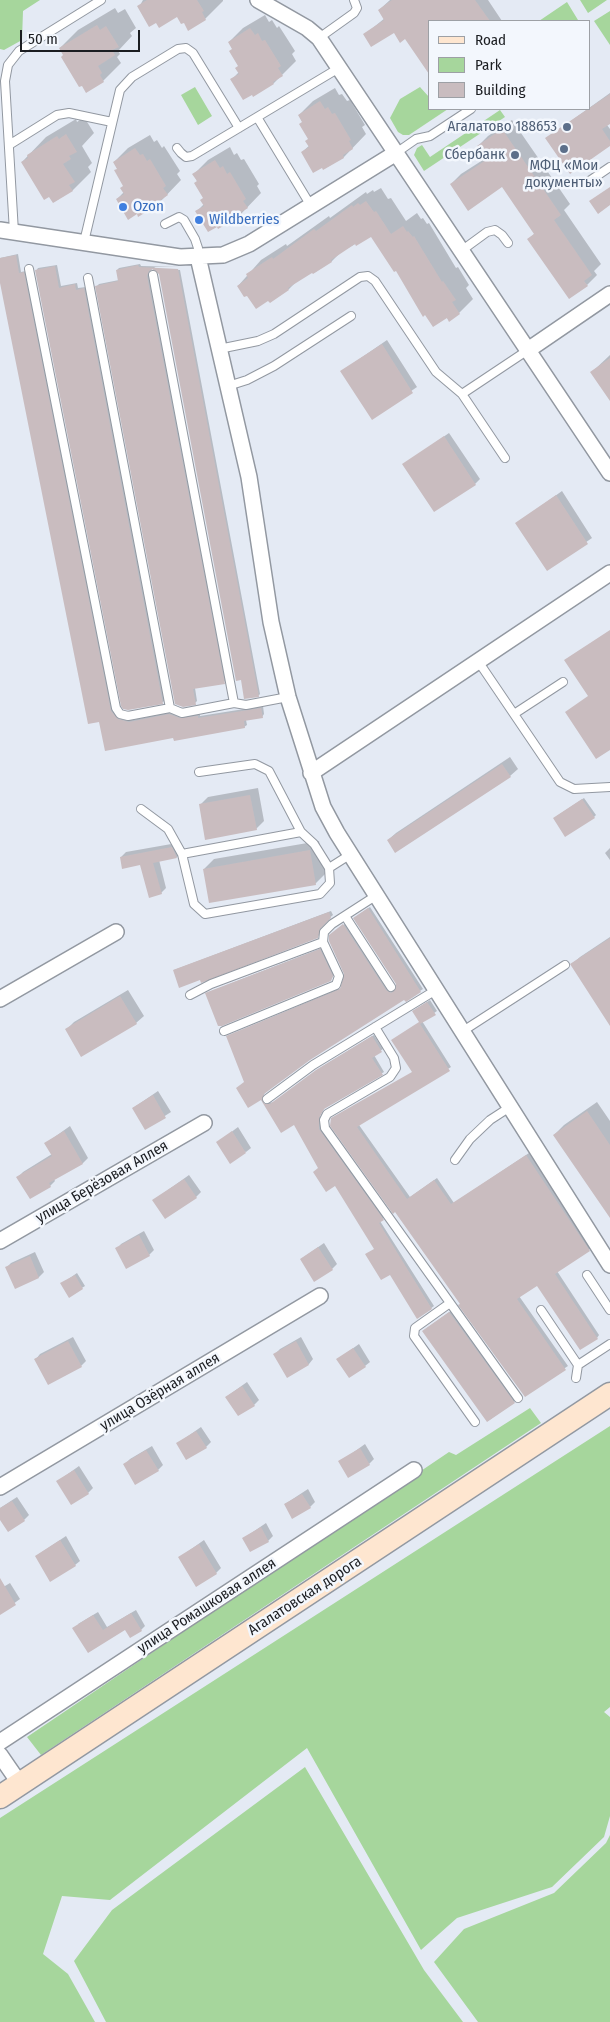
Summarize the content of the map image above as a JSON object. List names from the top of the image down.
{
  "streets": {
    "main road": ["Агалатовская дорога"],
    "street": ["улица Берёзовая Аллея", "улица Озёрная аллея", "улица Ромашковая аллея"]
  },
  "places": [
    "Агалатово 188653",
    "МФЦ «Мои документы»",
    "Сбербанк",
    "Ozon",
    "Wildberries"
  ],
  "legend": ["Road", "Park", "Building"],
  "scale_bar": "50 m"
}
